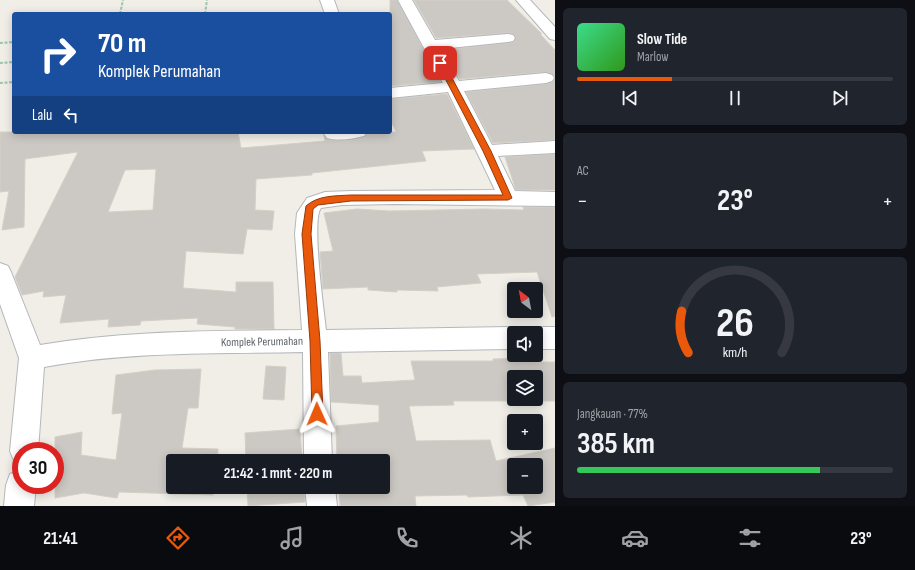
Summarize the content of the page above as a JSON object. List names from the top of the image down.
{
  "streets": {
    "street": ["Komplek Perumahan"]
  },
  "north": "top left",
  "page": {
    "turn": ["70 m", "Komplek Perumahan"],
    "song": ["Slow Tide", "Marlow"],
    "then": "Lalu",
    "tile": [
      "AC",
      ["Jangkauan · 77%", "385 km"]
    ],
    "heat": ["−", "23°", "+"],
    "map_buttons": ["+", "−"],
    "limit": "30",
    "trip": "21:42 · 1 mnt · 220 m",
    "tabs": ["21:41", "23°"],
    "gauge": ["26", "km/h"]
  }
}
